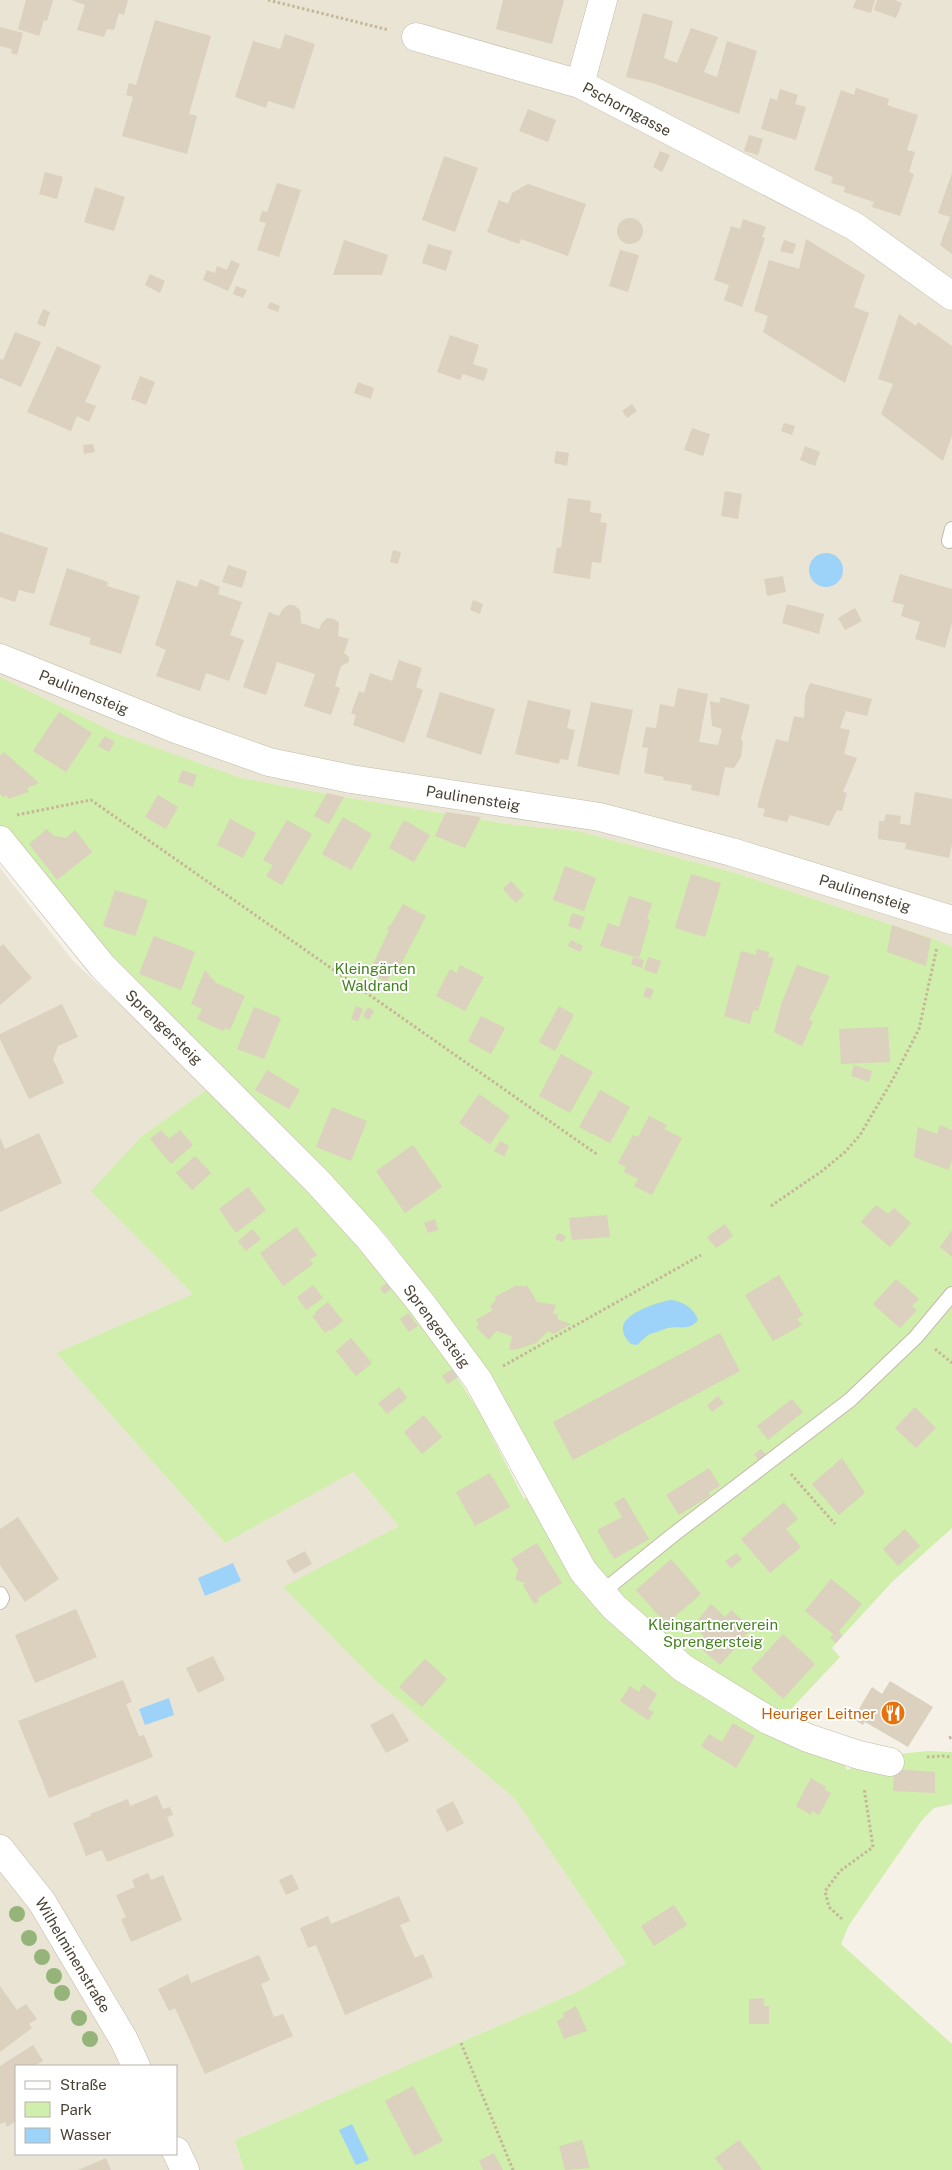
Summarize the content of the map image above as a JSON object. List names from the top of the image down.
{
  "streets": {
    "street": [
      "Pschorngasse",
      "Paulinensteig",
      "Sprengersteig",
      "Wilhelminenstraße"
    ]
  },
  "parks": ["Kleingärten Waldrand", "Kleingartnerverein Sprengersteig"],
  "places": {
    "restaurant": ["Heuriger Leitner"]
  },
  "legend": ["Straße", "Park", "Wasser"]
}
